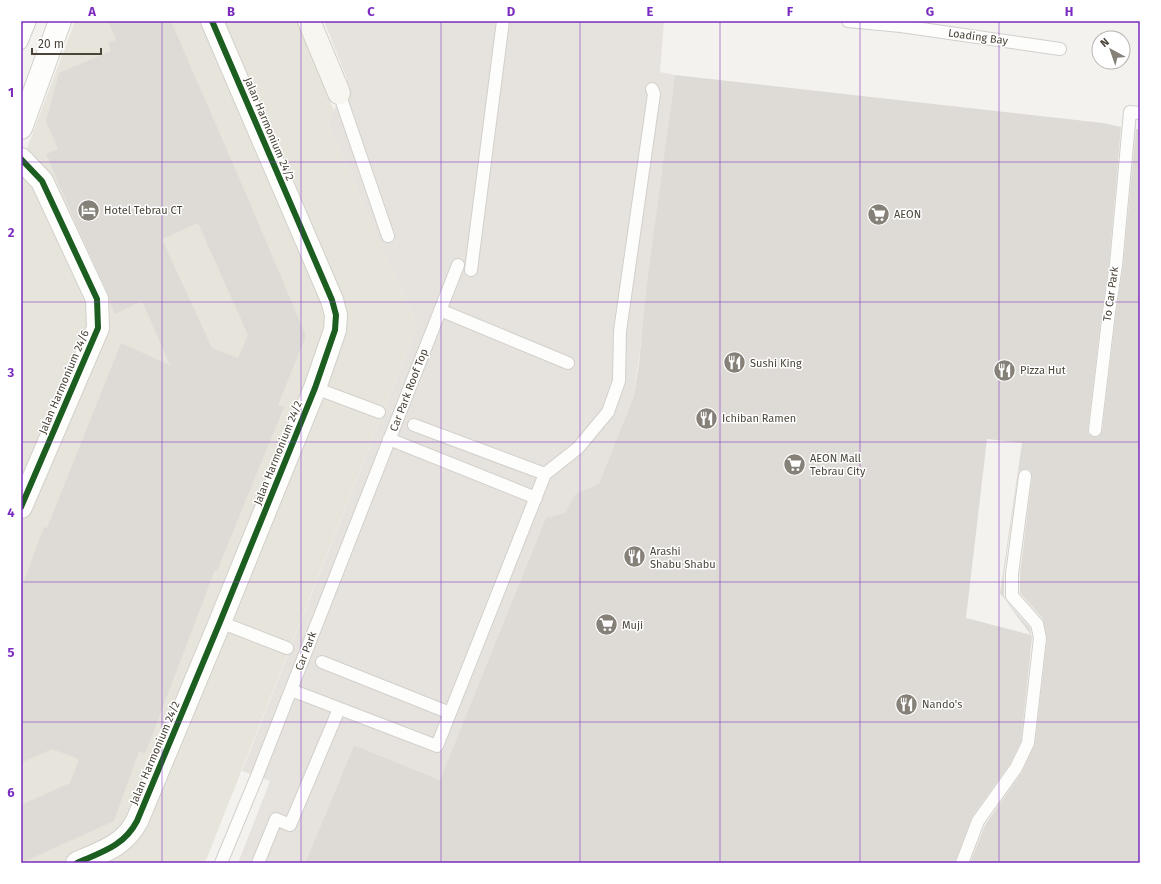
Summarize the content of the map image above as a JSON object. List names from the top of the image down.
{
  "streets": {
    "street": ["Jalan Harmonium 24/2", "Jalan Harmonium 24/6"],
    "lane": [
      "Loading Bay",
      "To Car Park",
      "Car Park Roof Top",
      "Car Park"
    ]
  },
  "crossings": [
    ["Car Park Roof Top", "Car Park"]
  ],
  "places": {
    "hotel": ["Hotel Tebrau CT"],
    "supermarket": ["AEON", "AEON Mall Tebrau City", "Muji"],
    "restaurant": [
      "Sushi King",
      "Pizza Hut",
      "Ichiban Ramen",
      "Arashi Shabu Shabu",
      "Nando's"
    ]
  },
  "scale_bar": "20 m",
  "north": "top left",
  "grid": {
    "columns": [
      "A",
      "B",
      "C",
      "D",
      "E",
      "F",
      "G",
      "H"
    ],
    "rows": [
      "1",
      "2",
      "3",
      "4",
      "5",
      "6"
    ]
  }
}
